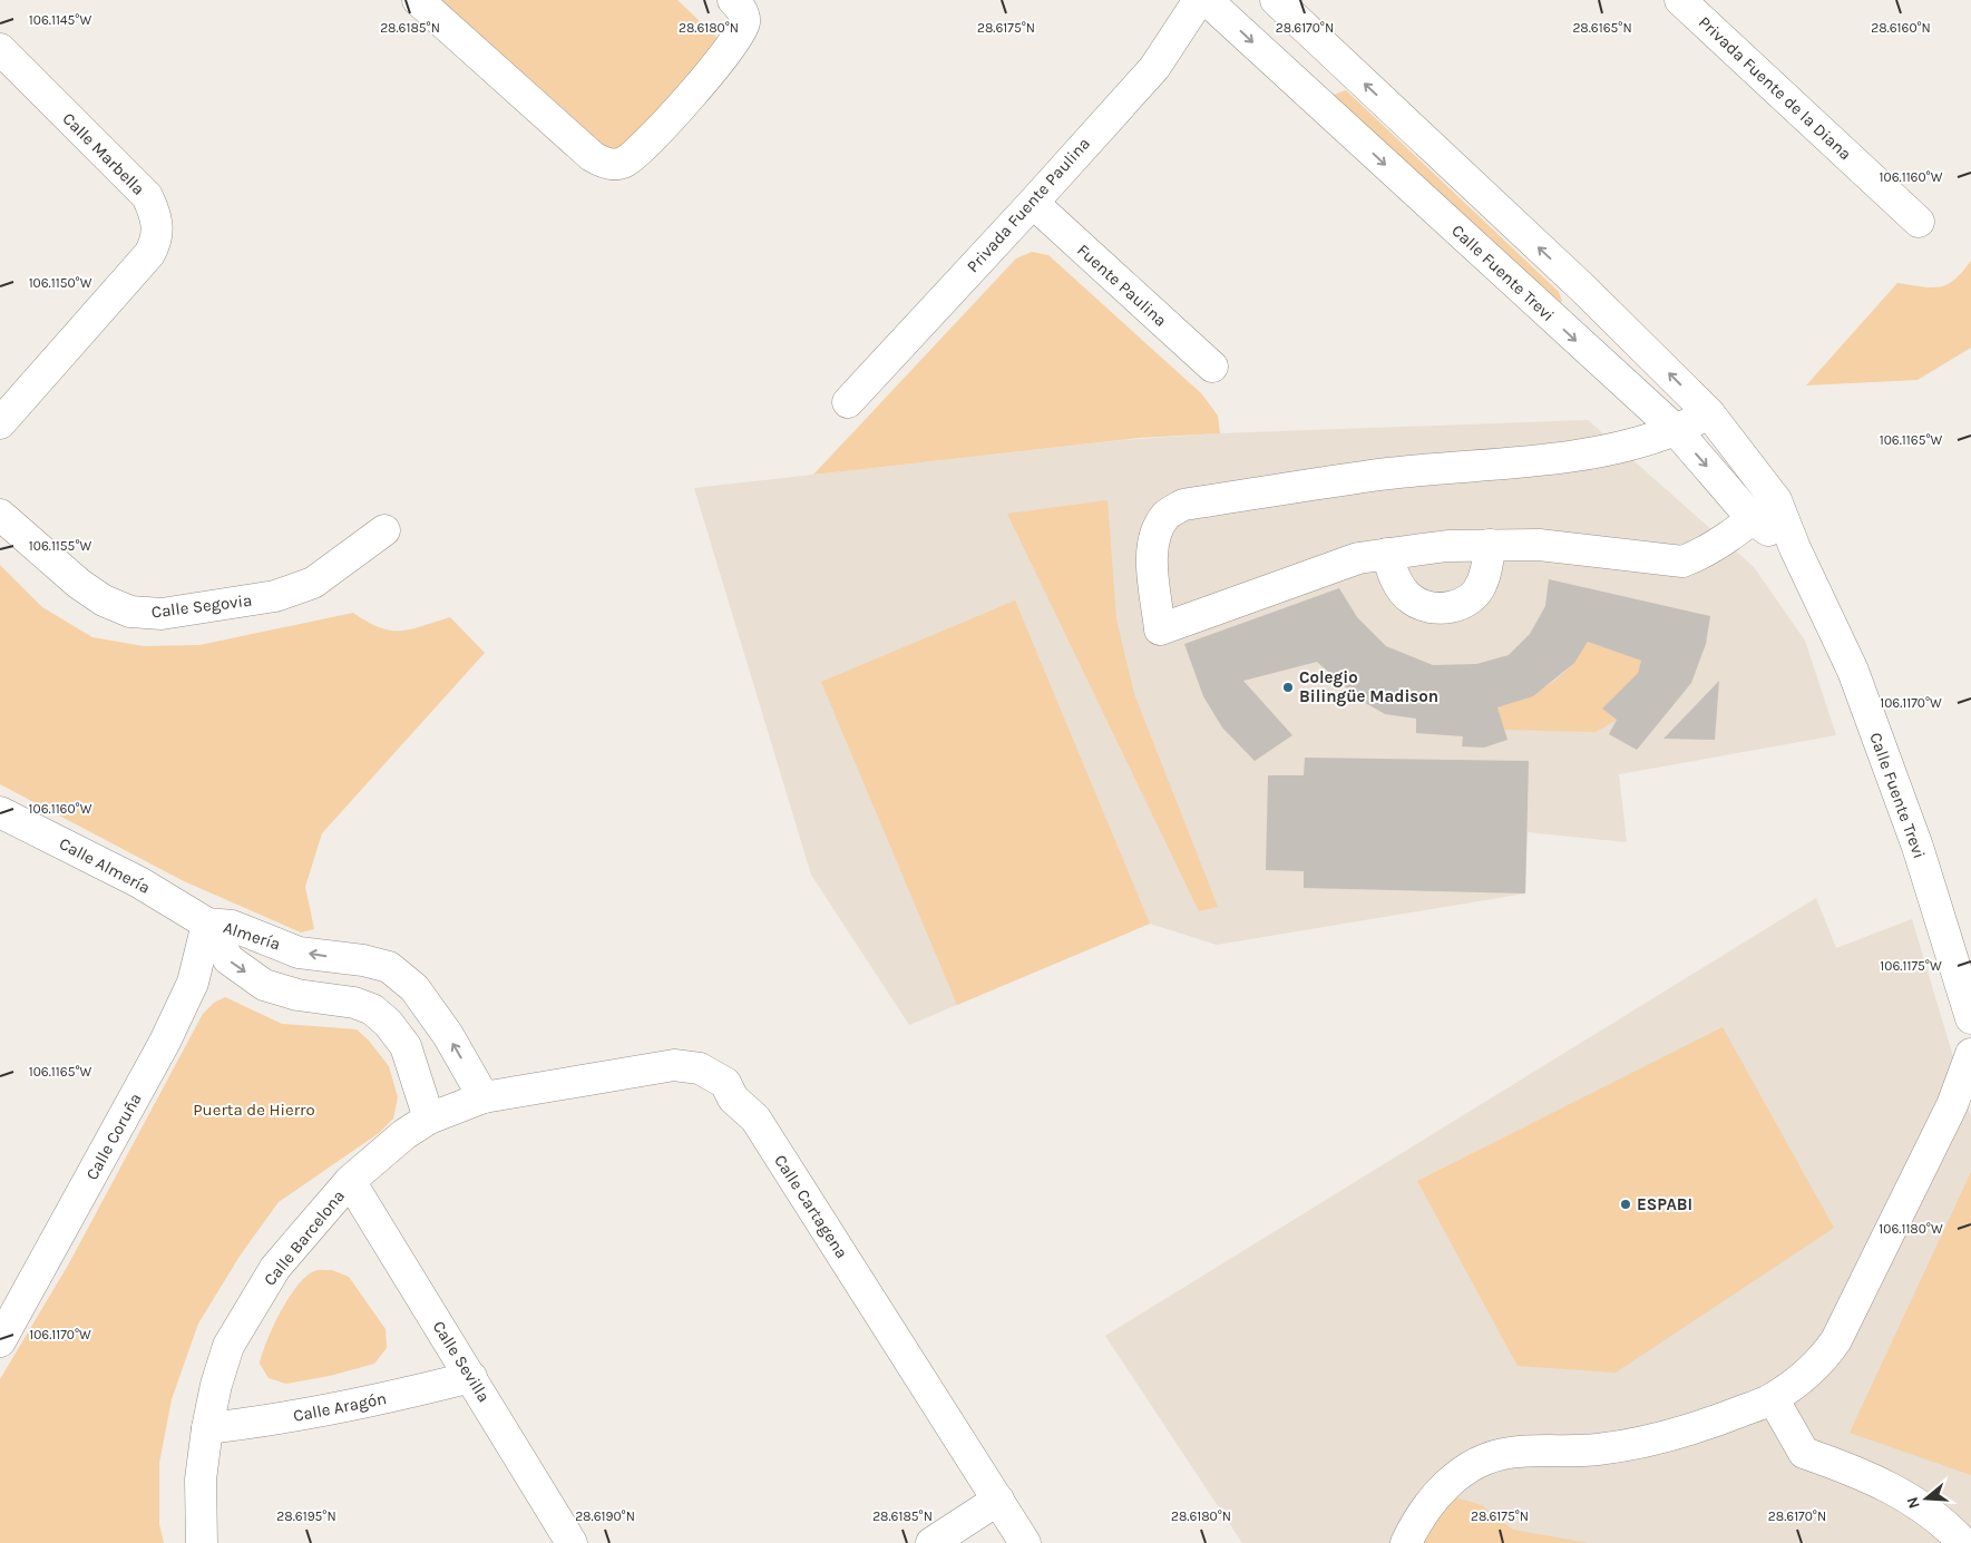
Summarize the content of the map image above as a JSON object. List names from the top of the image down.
{
  "streets": {
    "street": [
      "Privada Fuente de la Diana",
      "Calle Marbella",
      "Privada Fuente Paulina",
      "Calle Fuente Trevi",
      "Fuente Paulina",
      "Calle Segovia",
      "Calle Almería",
      "Almería",
      "Calle Coruña",
      "Calle Cartagena",
      "Calle Barcelona",
      "Calle Sevilla",
      "Calle Aragón"
    ]
  },
  "crossings": [
    ["Privada Fuente Paulina", "Fuente Paulina"],
    ["Calle Almería", "Almería"],
    ["Calle Almería", "Calle Coruña"],
    ["Almería", "Calle Coruña"],
    ["Almería", "Calle Cartagena"],
    ["Almería", "Calle Barcelona"],
    ["Calle Cartagena", "Calle Barcelona"],
    ["Calle Barcelona", "Calle Sevilla"],
    ["Calle Barcelona", "Calle Aragón"],
    ["Calle Sevilla", "Calle Aragón"]
  ],
  "parks": ["Puerta de Hierro"],
  "places": ["Colegio Bilingüe Madison", "ESPABI"],
  "north": "left",
  "coordinates": [
    "106.1145°W",
    "28.6185°N",
    "28.6180°N",
    "28.6175°N",
    "28.6170°N",
    "28.6165°N",
    "28.6160°N",
    "106.1160°W",
    "106.1150°W",
    "106.1165°W",
    "106.1155°W",
    "106.1170°W",
    "106.1175°W",
    "106.1180°W",
    "28.6195°N",
    "28.6190°N"
  ]
}
